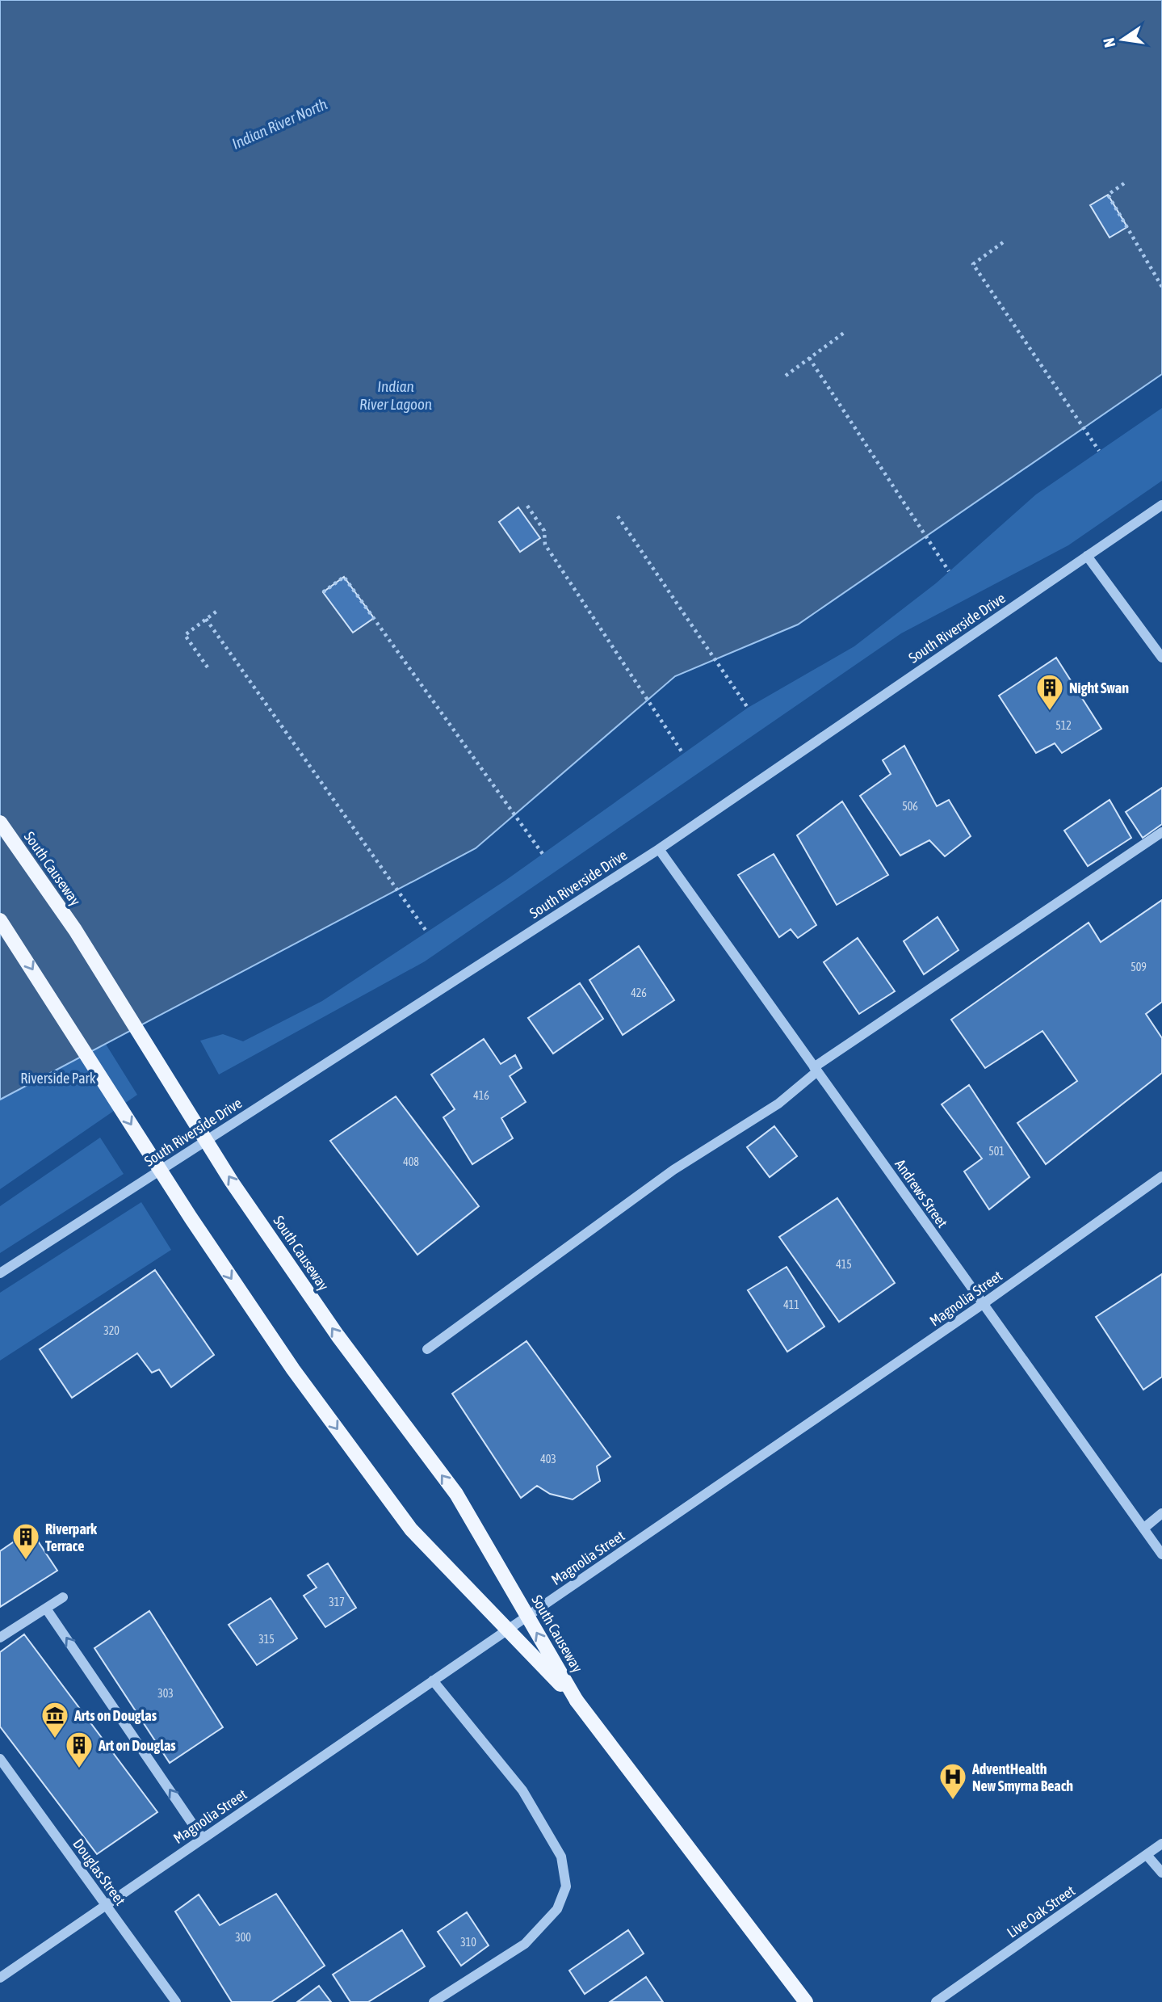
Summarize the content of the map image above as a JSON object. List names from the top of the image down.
{
  "streets": {
    "main road": ["South Causeway"],
    "street": [
      "South Riverside Drive",
      "Andrews Street",
      "Magnolia Street",
      "Douglas Street",
      "Live Oak Street"
    ]
  },
  "crossings": [
    ["South Riverside Drive", "Andrews Street"],
    ["Andrews Street", "Magnolia Street"],
    ["Magnolia Street", "Douglas Street"]
  ],
  "water": ["Indian River North", "Indian River Lagoon"],
  "parks": ["Riverside Park"],
  "places": {
    "building": ["Night Swan", "Riverpark Terrace", "Art on Douglas"],
    "museum": ["Arts on Douglas"],
    "hospital": ["AdventHealth New Smyrna Beach"]
  },
  "house_numbers": [
    "512",
    "506",
    "509",
    "426",
    "416",
    "501",
    "408",
    "415",
    "411",
    "320",
    "403",
    "317",
    "315",
    "303",
    "300",
    "310"
  ],
  "north": "left"
}
